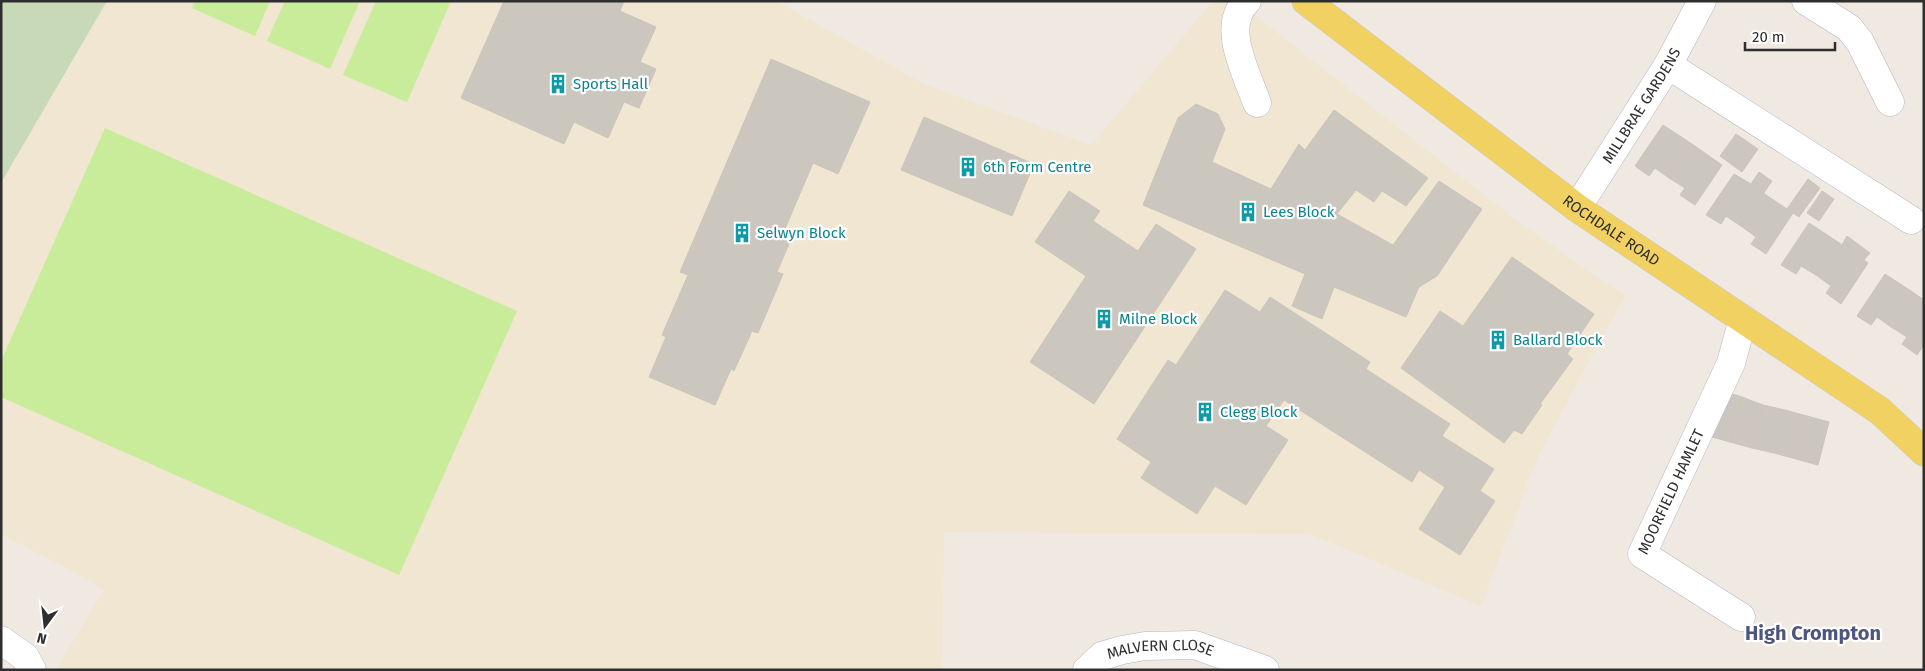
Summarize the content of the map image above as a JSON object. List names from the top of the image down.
{
  "streets": {
    "main road": ["ROCHDALE ROAD"],
    "street": ["MILLBRAE GARDENS", "MOORFIELD HAMLET", "MALVERN CLOSE"]
  },
  "crossings": [
    ["MILLBRAE GARDENS", "ROCHDALE ROAD"],
    ["ROCHDALE ROAD", "MOORFIELD HAMLET"]
  ],
  "districts": ["High Crompton"],
  "places": {
    "building": [
      "Sports Hall",
      "6th Form Centre",
      "Lees Block",
      "Selwyn Block",
      "Milne Block",
      "Ballard Block",
      "Clegg Block"
    ]
  },
  "scale_bar": "20 m",
  "north": "bottom"
}
